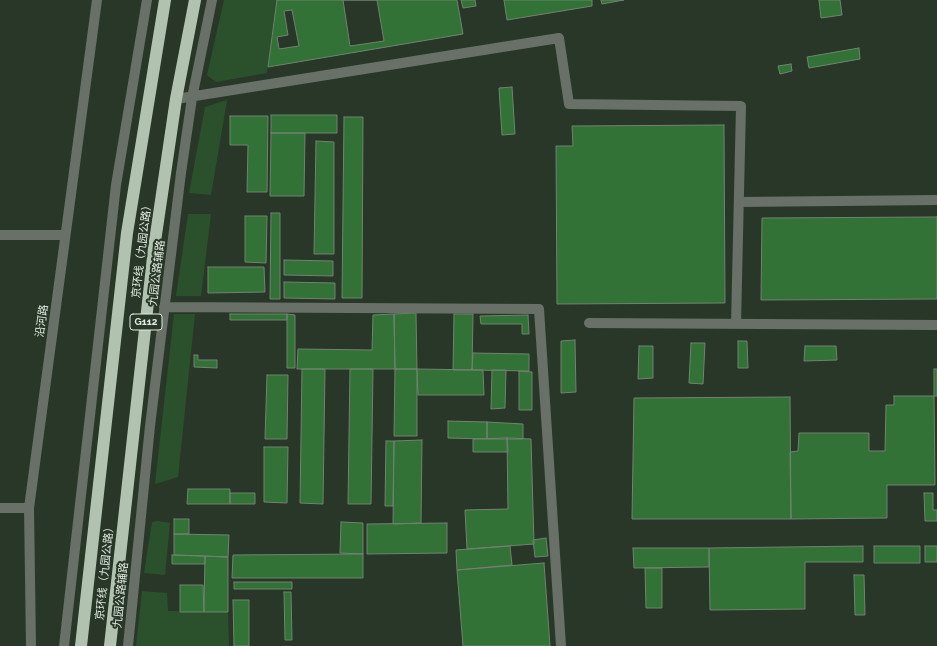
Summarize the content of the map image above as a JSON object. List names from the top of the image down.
{
  "streets": {
    "highway": ["京环线（九园公路）", "G112"],
    "street": ["九园公路辅路", "沿河路"]
  }
}
